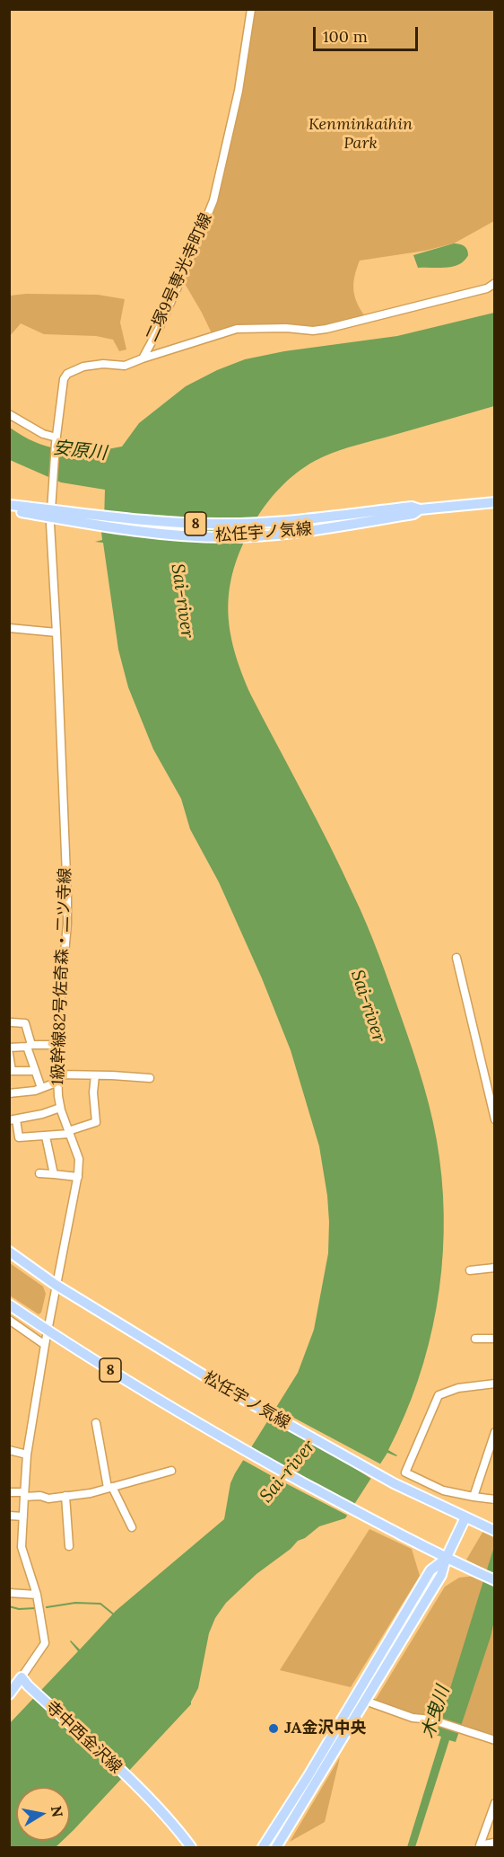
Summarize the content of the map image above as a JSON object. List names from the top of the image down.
{
  "streets": {
    "main road": ["8", "松任宇ノ気線", "寺中西金沢線"],
    "street": ["二塚9号専光寺町線", "1級幹線82号佐奇森・二ツ寺線"]
  },
  "crossings": [
    ["二塚9号専光寺町線", "松任宇ノ気線"],
    ["二塚9号専光寺町線", "1級幹線82号佐奇森・二ツ寺線"],
    ["8", "1級幹線82号佐奇森・二ツ寺線"],
    ["松任宇ノ気線", "1級幹線82号佐奇森・二ツ寺線"],
    ["1級幹線82号佐奇森・二ツ寺線", "寺中西金沢線"]
  ],
  "water": ["安原川", "Sai-river", "木曳川"],
  "parks": ["Kenminkaihin Park"],
  "places": ["JA金沢中央"],
  "scale_bar": "100 m",
  "north": "right"
}
